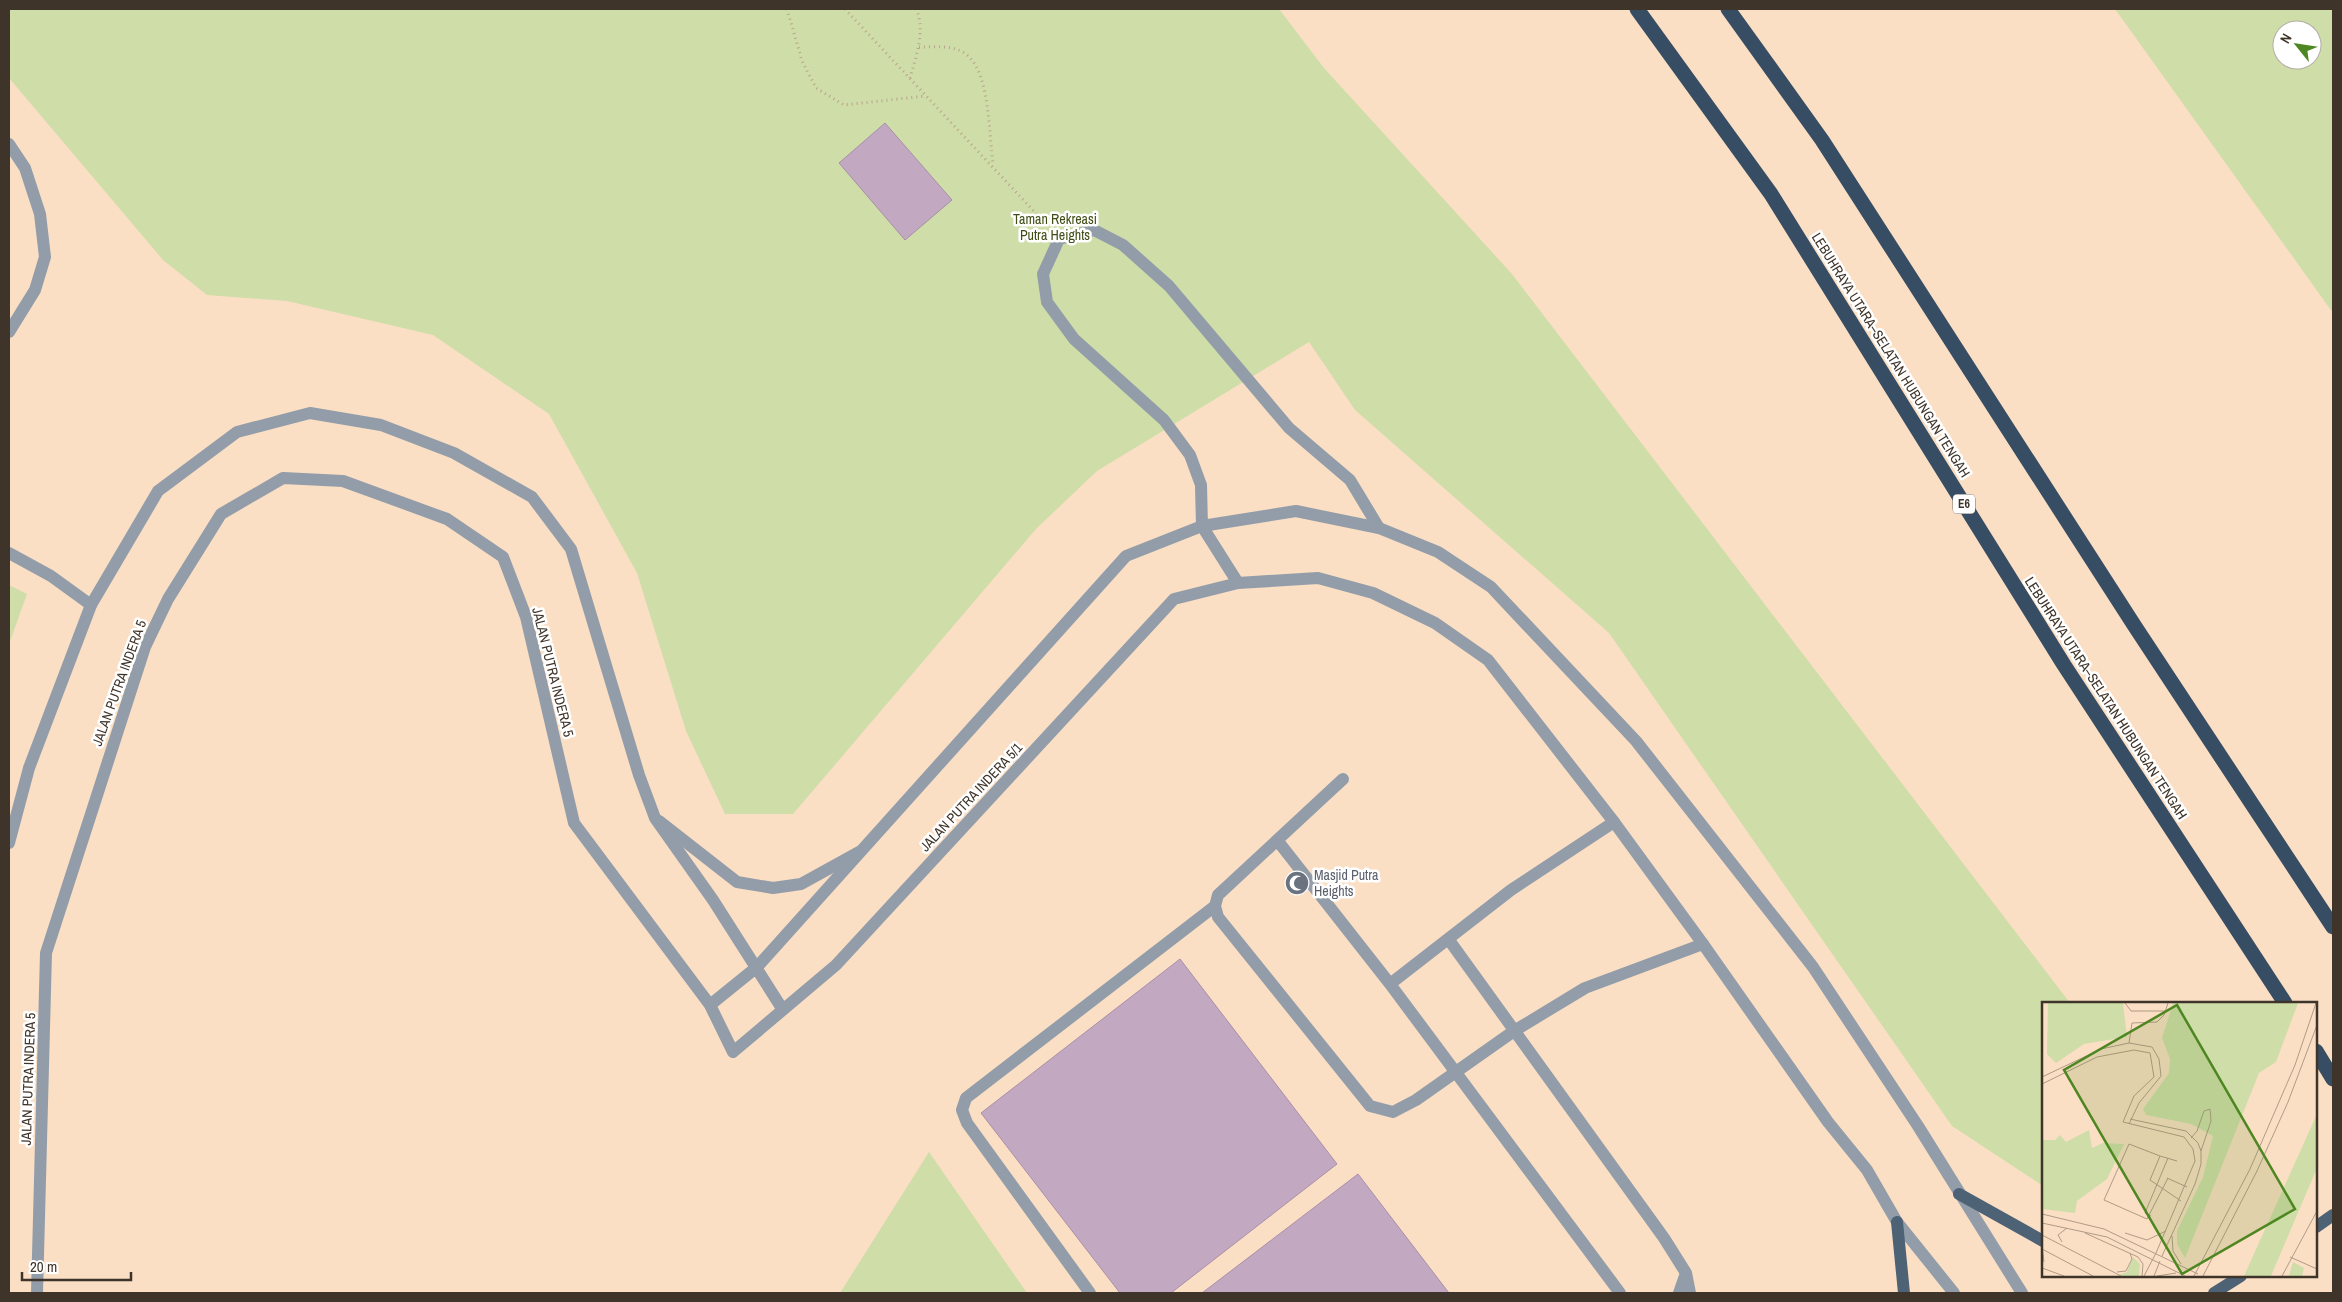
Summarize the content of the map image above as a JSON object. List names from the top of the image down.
{
  "streets": {
    "highway": ["LEBUHRAYA UTARA–SELATAN HUBUNGAN TENGAH", "E6"],
    "street": ["JALAN PUTRA INDERA 5", "JALAN PUTRA INDERA 5/1"]
  },
  "crossings": [
    ["JALAN PUTRA INDERA 5", "JALAN PUTRA INDERA 5/1"]
  ],
  "parks": ["Taman Rekreasi Putra Heights"],
  "places": {
    "mosque": ["Masjid Putra Heights"]
  },
  "scale_bar": "20 m",
  "north": "top left"
}
